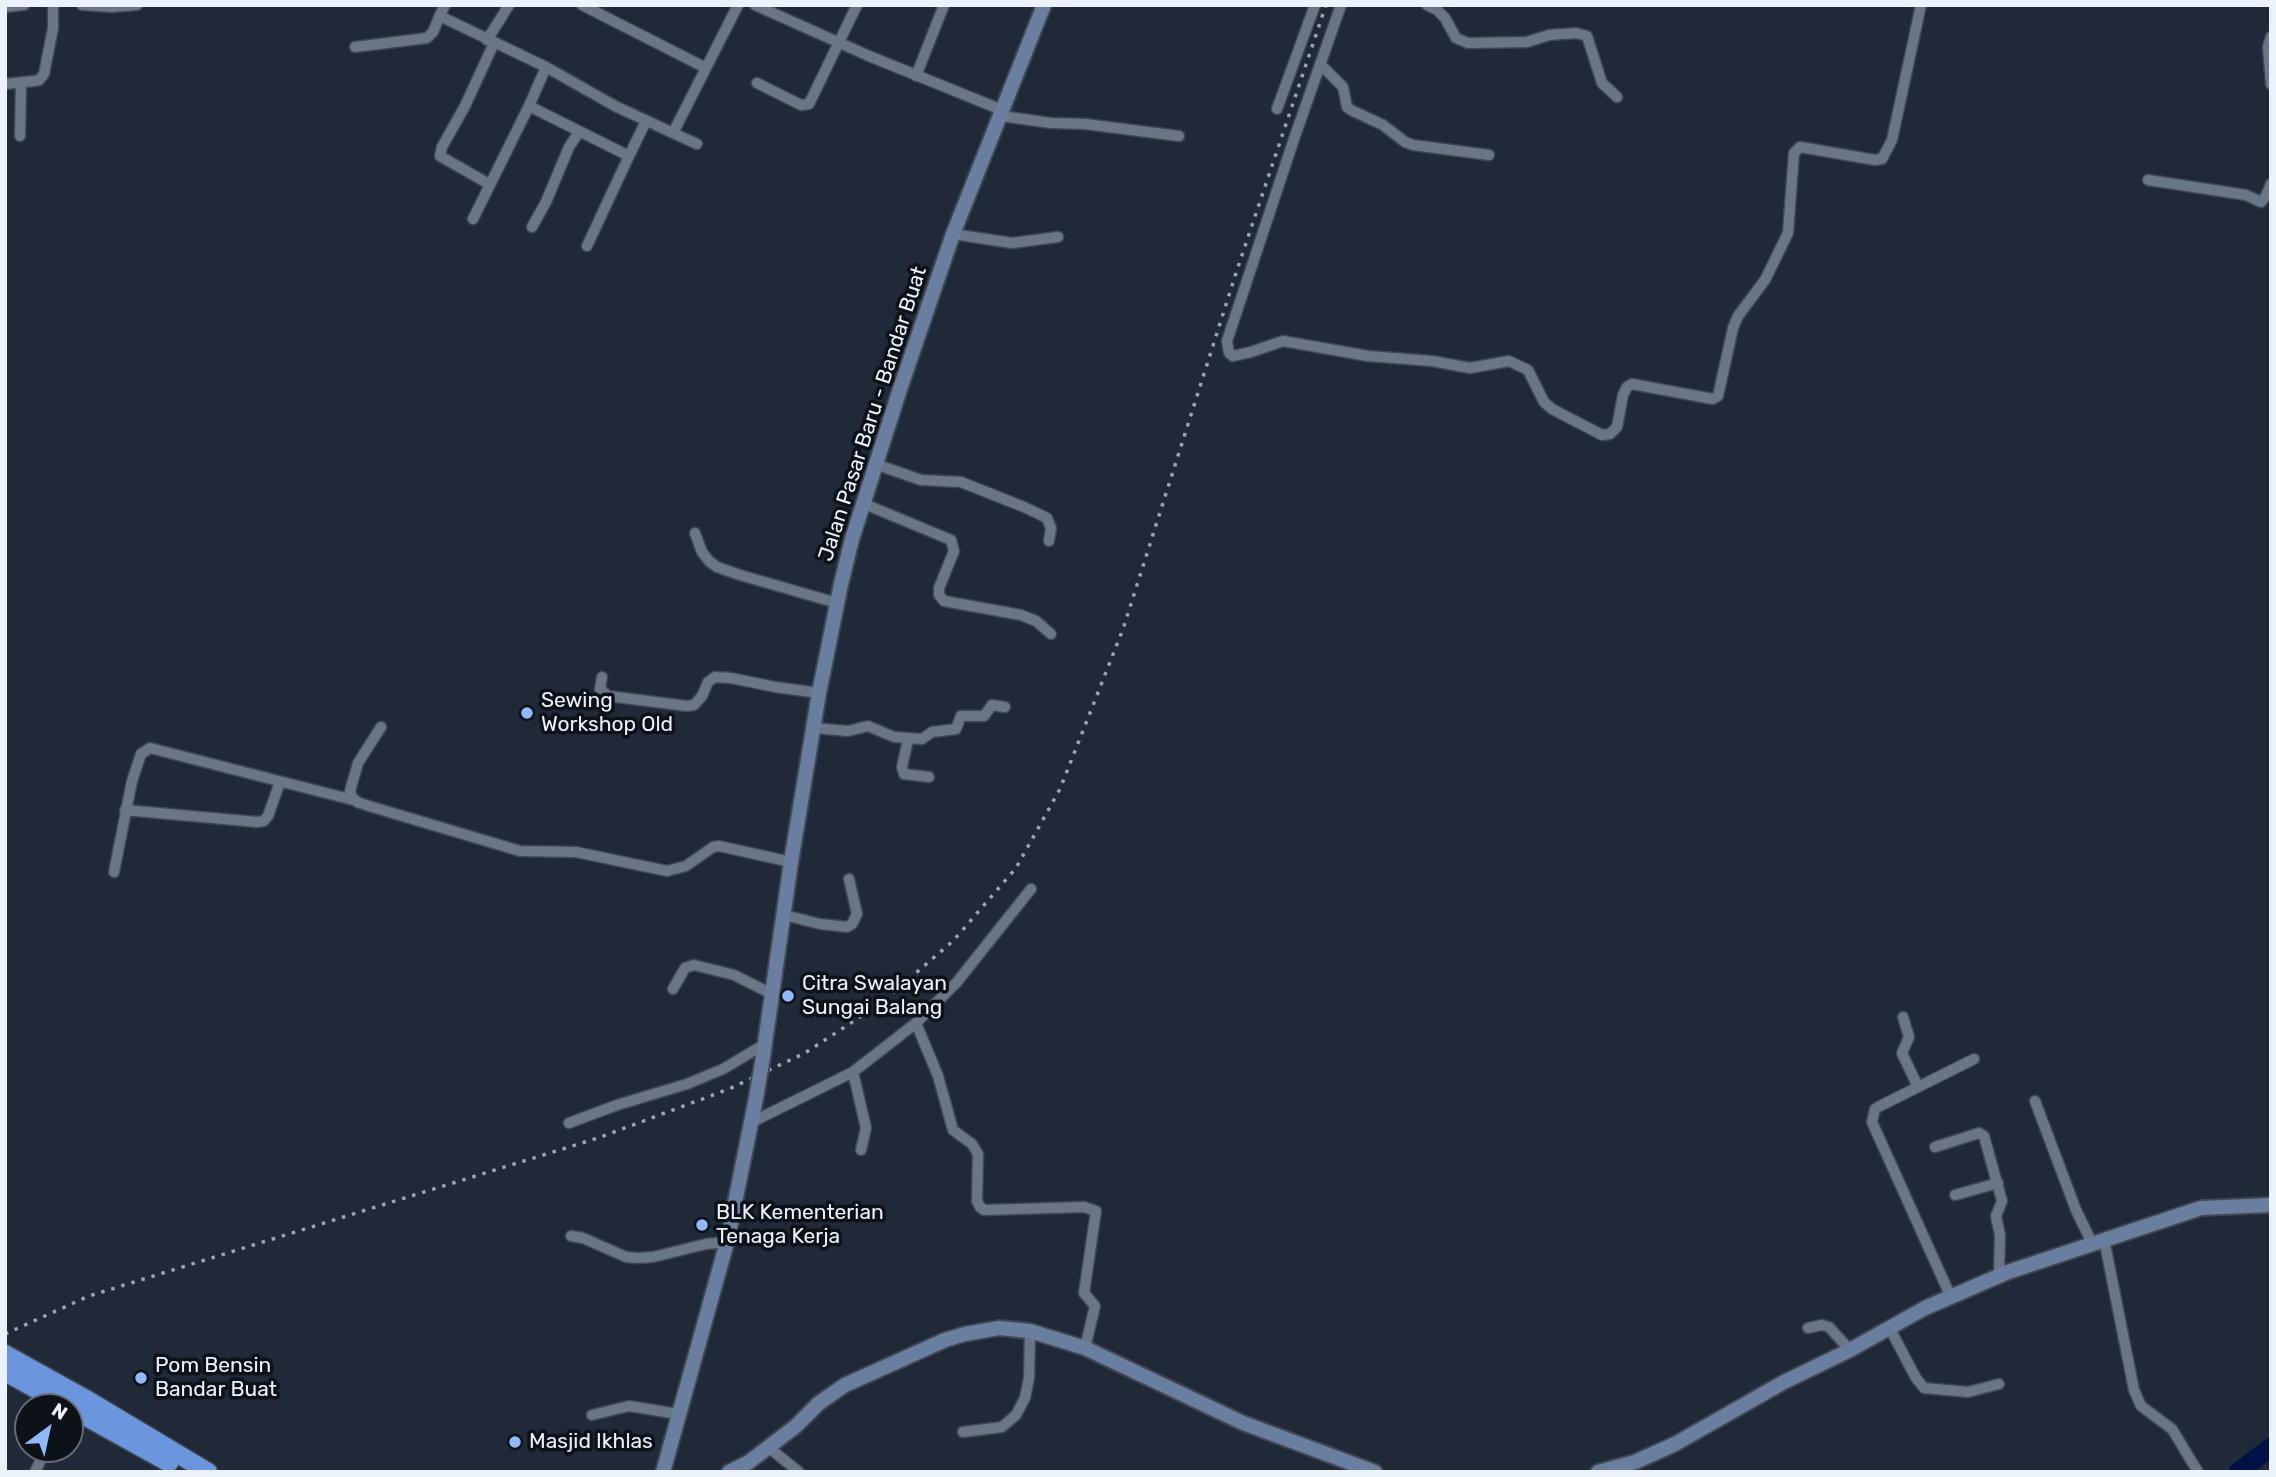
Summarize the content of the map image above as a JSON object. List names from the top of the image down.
{
  "streets": {
    "street": ["Jalan Pasar Baru - Bandar Buat"]
  },
  "places": [
    "Sewing Workshop Old",
    "Citra Swalayan Sungai Balang",
    "BLK Kementerian Tenaga Kerja",
    "Pom Bensin Bandar Buat",
    "Masjid Ikhlas"
  ],
  "north": "top right"
}
